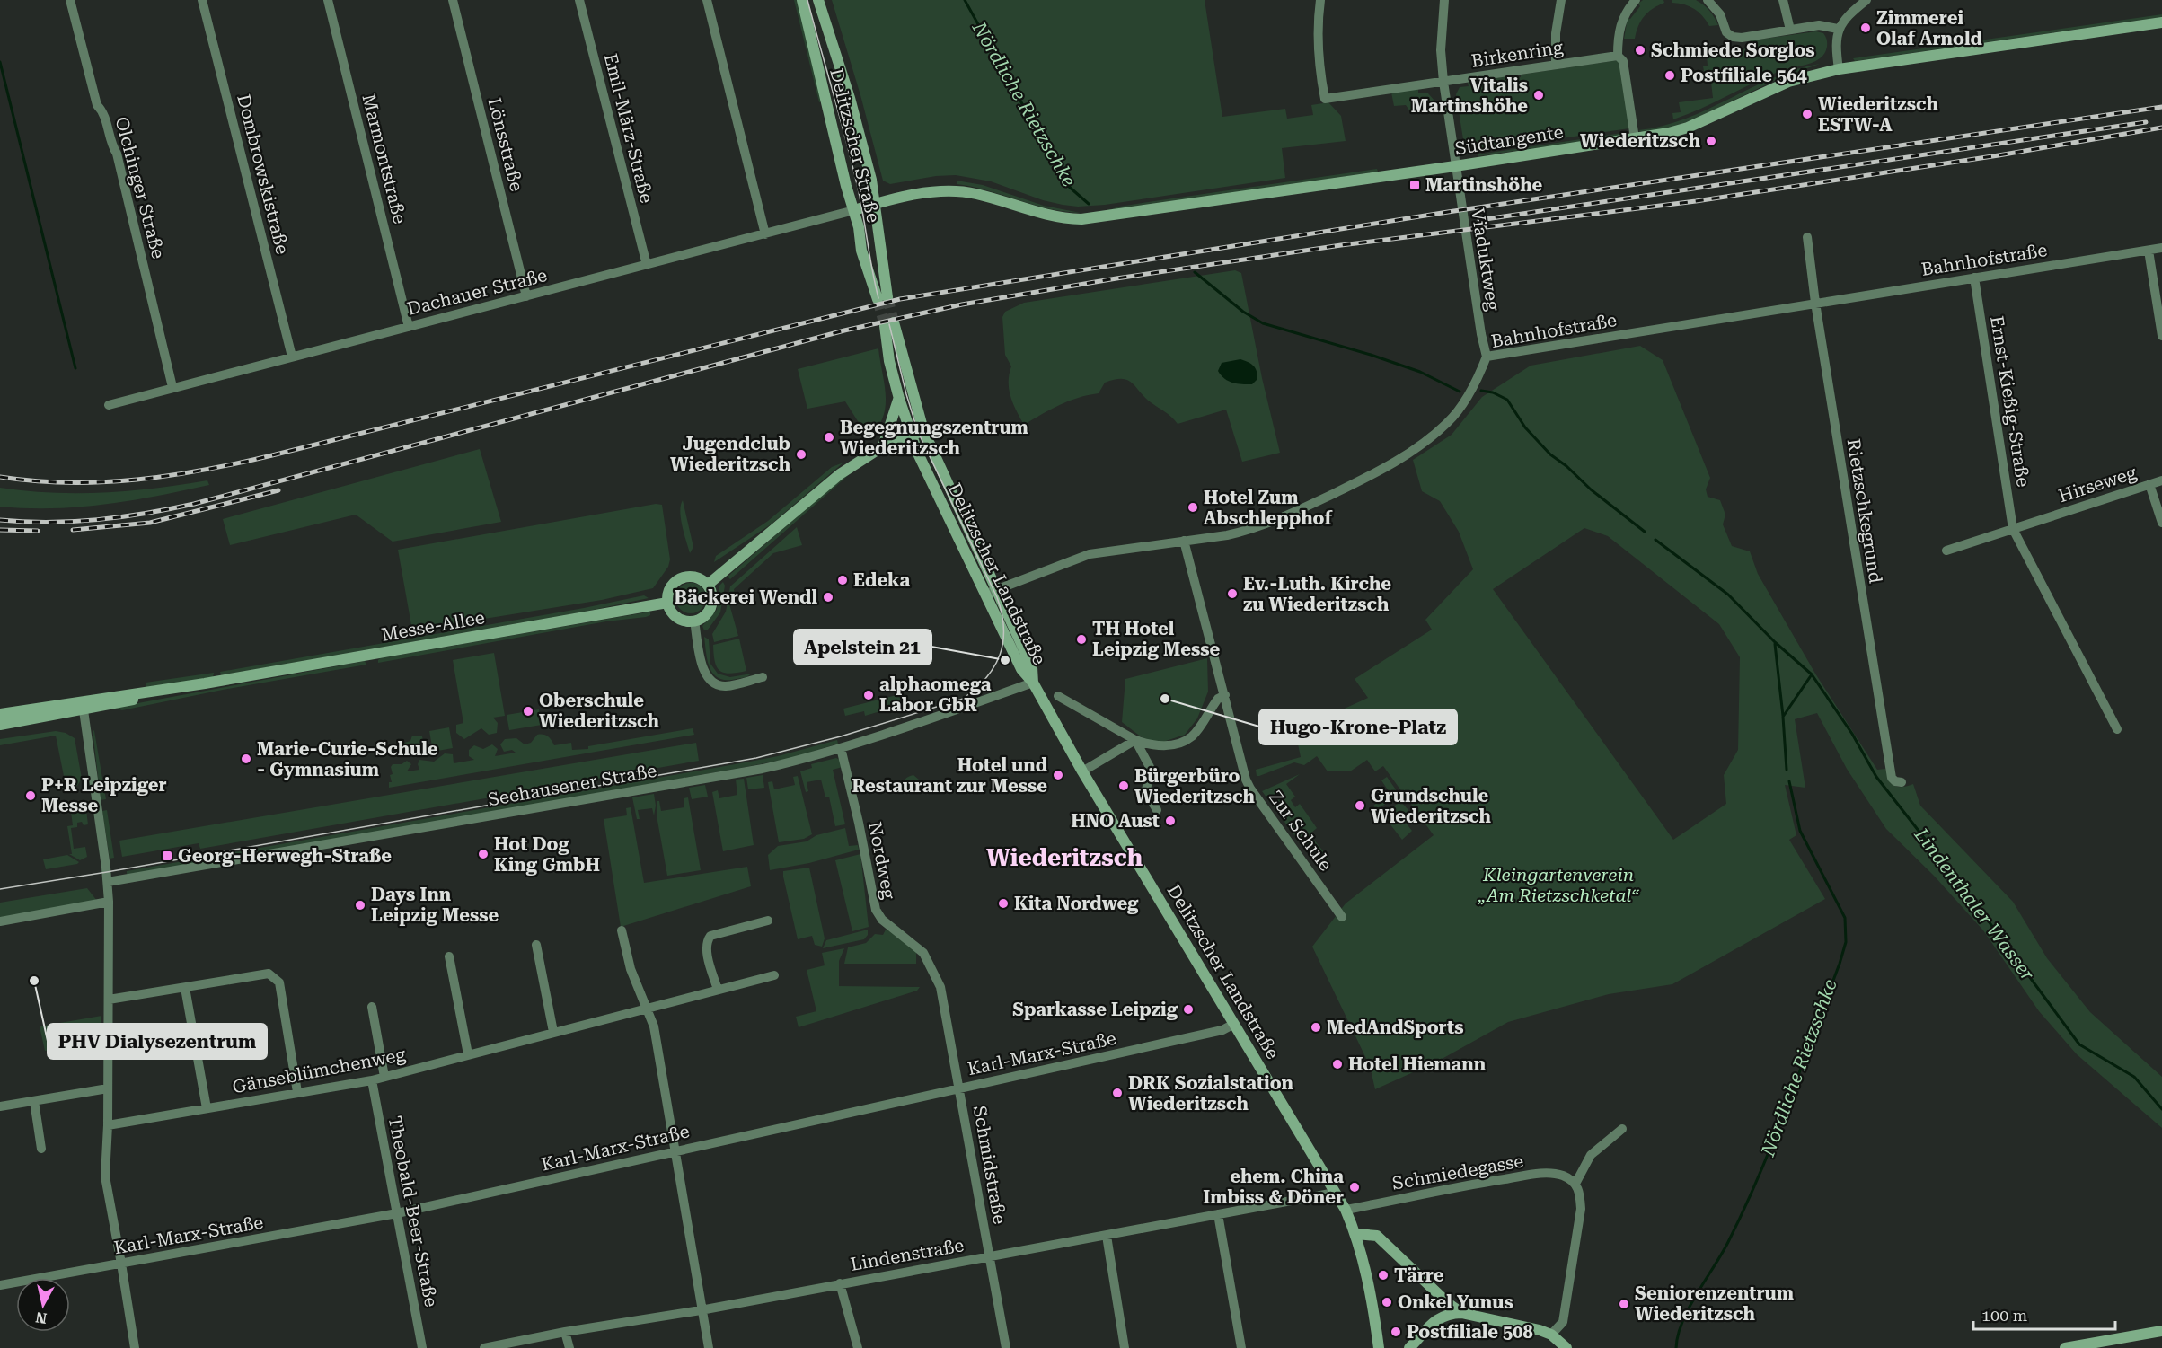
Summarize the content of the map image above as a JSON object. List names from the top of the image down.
{
  "streets": {
    "street": [
      "Birkenring",
      "Emil-März-Straße",
      "Südtangente",
      "Lönsstraße",
      "Delitzscher Straße",
      "Marmontstraße",
      "Dombrowskistraße",
      "Olchinger Straße",
      "Viaduktweg",
      "Bahnhofstraße",
      "Dachauer Straße",
      "Ernst-Kießig-Straße",
      "Hirseweg",
      "Rietzschkegrund",
      "Delitzscher Landstraße",
      "Messe-Allee",
      "Seehausener Straße",
      "Zur Schule",
      "Nordweg",
      "Karl-Marx-Straße",
      "Gänseblümchenweg",
      "Schmidstraße",
      "Schmiedegasse",
      "Theobald-Beer-Straße",
      "Lindenstraße"
    ]
  },
  "crossings": [
    ["Birkenring", "Viaduktweg"],
    ["Emil-März-Straße", "Dachauer Straße"],
    ["Südtangente", "Delitzscher Straße"],
    ["Südtangente", "Viaduktweg"],
    ["Südtangente", "Dachauer Straße"],
    ["Lönsstraße", "Dachauer Straße"],
    ["Delitzscher Straße", "Dachauer Straße"],
    ["Marmontstraße", "Dachauer Straße"],
    ["Dombrowskistraße", "Dachauer Straße"],
    ["Olchinger Straße", "Dachauer Straße"],
    ["Viaduktweg", "Bahnhofstraße"],
    ["Bahnhofstraße", "Ernst-Kießig-Straße"],
    ["Bahnhofstraße", "Rietzschkegrund"],
    ["Bahnhofstraße", "Delitzscher Landstraße"],
    ["Bahnhofstraße", "Zur Schule"],
    ["Ernst-Kießig-Straße", "Hirseweg"],
    ["Delitzscher Landstraße", "Seehausener Straße"],
    ["Delitzscher Landstraße", "Karl-Marx-Straße"],
    ["Delitzscher Landstraße", "Schmiedegasse"],
    ["Delitzscher Landstraße", "Lindenstraße"],
    ["Seehausener Straße", "Nordweg"],
    ["Nordweg", "Schmidstraße"],
    ["Karl-Marx-Straße", "Schmidstraße"],
    ["Karl-Marx-Straße", "Theobald-Beer-Straße"],
    ["Gänseblümchenweg", "Theobald-Beer-Straße"],
    ["Schmidstraße", "Lindenstraße"]
  ],
  "districts": ["Wiederitzsch"],
  "water": ["Nördliche Rietzschke", "Lindenthaler Wasser"],
  "parks": ["Kleingartenverein „Am Rietzschketal“"],
  "places": {
    "other": [
      "Zimmerei Olaf Arnold",
      "Schmiede Sorglos",
      "Postfiliale 564",
      "Vitalis Martinshöhe",
      "Wiederitzsch ESTW-A",
      "Wiederitzsch",
      "Begegnungszentrum Wiederitzsch",
      "Jugendclub Wiederitzsch",
      "Hotel Zum Abschlepphof",
      "Edeka",
      "Ev.-Luth. Kirche zu Wiederitzsch",
      "Bäckerei Wendl",
      "TH Hotel Leipzig Messe",
      "Apelstein 21",
      "alphaomega Labor GbR",
      "Hugo-Krone-Platz",
      "Oberschule Wiederitzsch",
      "Marie-Curie-Schule - Gymnasium",
      "Hotel und Restaurant zur Messe",
      "Bürgerbüro Wiederitzsch",
      "P+R Leipziger Messe",
      "Grundschule Wiederitzsch",
      "HNO Aust",
      "Hot Dog King GmbH",
      "Kita Nordweg",
      "Days Inn Leipzig Messe",
      "PHV Dialysezentrum",
      "Sparkasse Leipzig",
      "MedAndSports",
      "Hotel Hiemann",
      "DRK Sozialstation Wiederitzsch",
      "ehem. China Imbiss & Döner",
      "Tärre",
      "Onkel Yunus",
      "Seniorenzentrum Wiederitzsch",
      "Postfiliale 508"
    ],
    "transit": ["Martinshöhe", "Georg-Herwegh-Straße"]
  },
  "scale_bar": "100 m",
  "north": "bottom"
}
